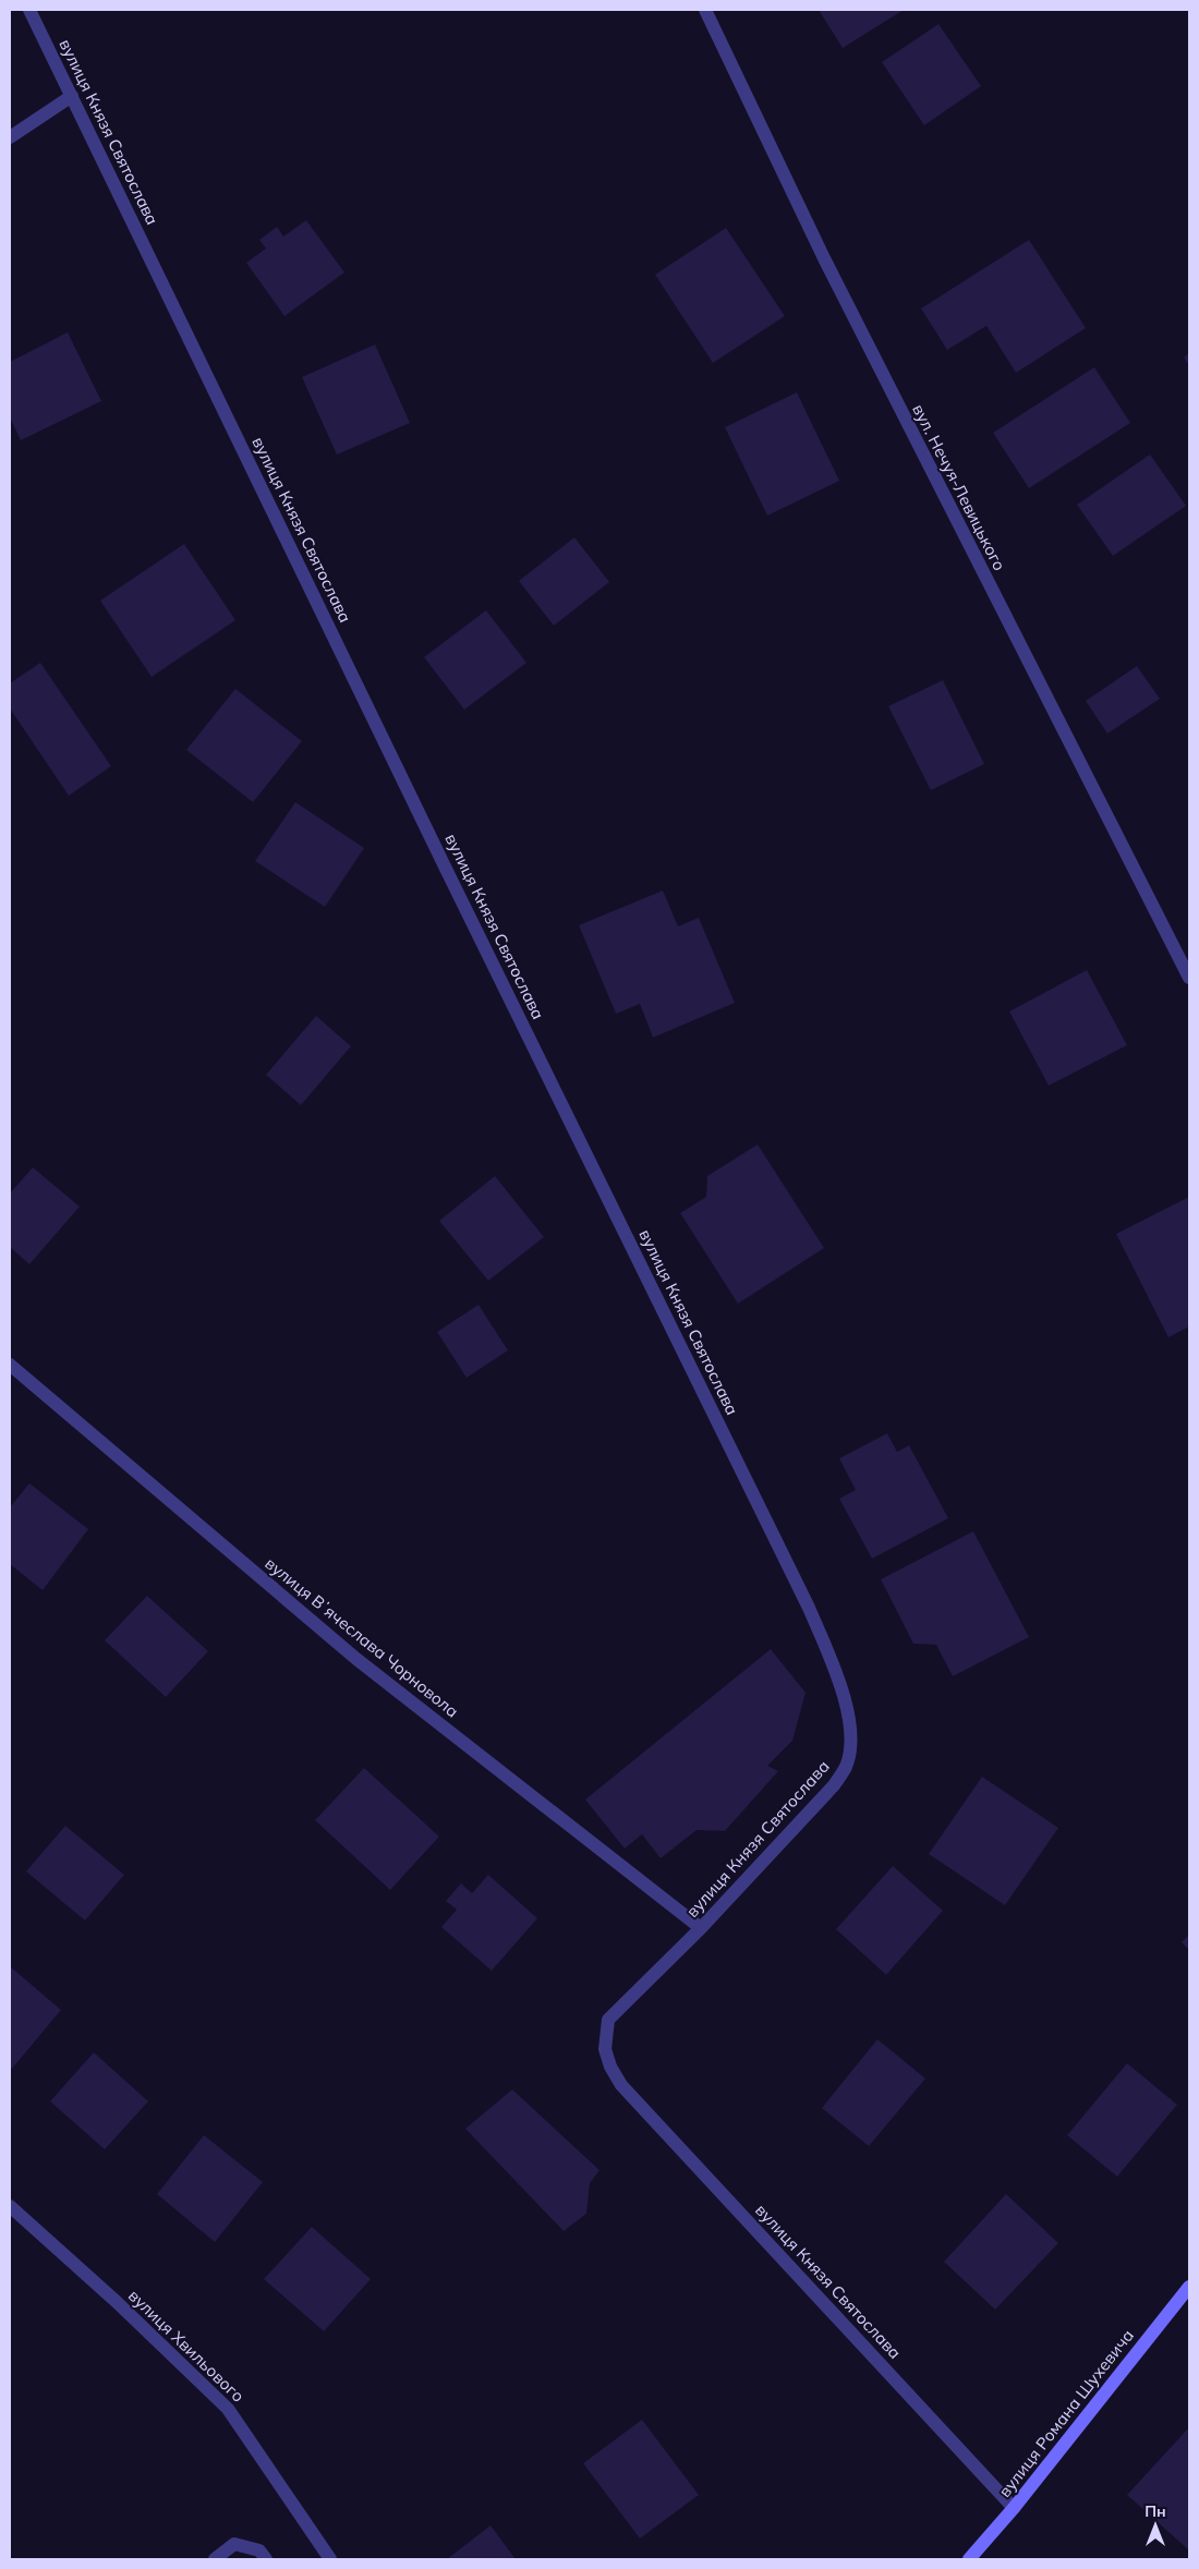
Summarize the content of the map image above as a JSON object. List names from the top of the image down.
{
  "streets": {
    "main road": ["вулиця Романа Шухевича"],
    "street": [
      "вулиця Князя Святослава",
      "вул. Нечуя-Левицького",
      "вулиця Вʼячеслава Чорновола",
      "вулиця Хвильового"
    ]
  },
  "crossings": [
    ["вулиця Князя Святослава", "вулиця Вʼячеслава Чорновола"],
    ["вулиця Князя Святослава", "вулиця Романа Шухевича"]
  ],
  "north": "top"
}
